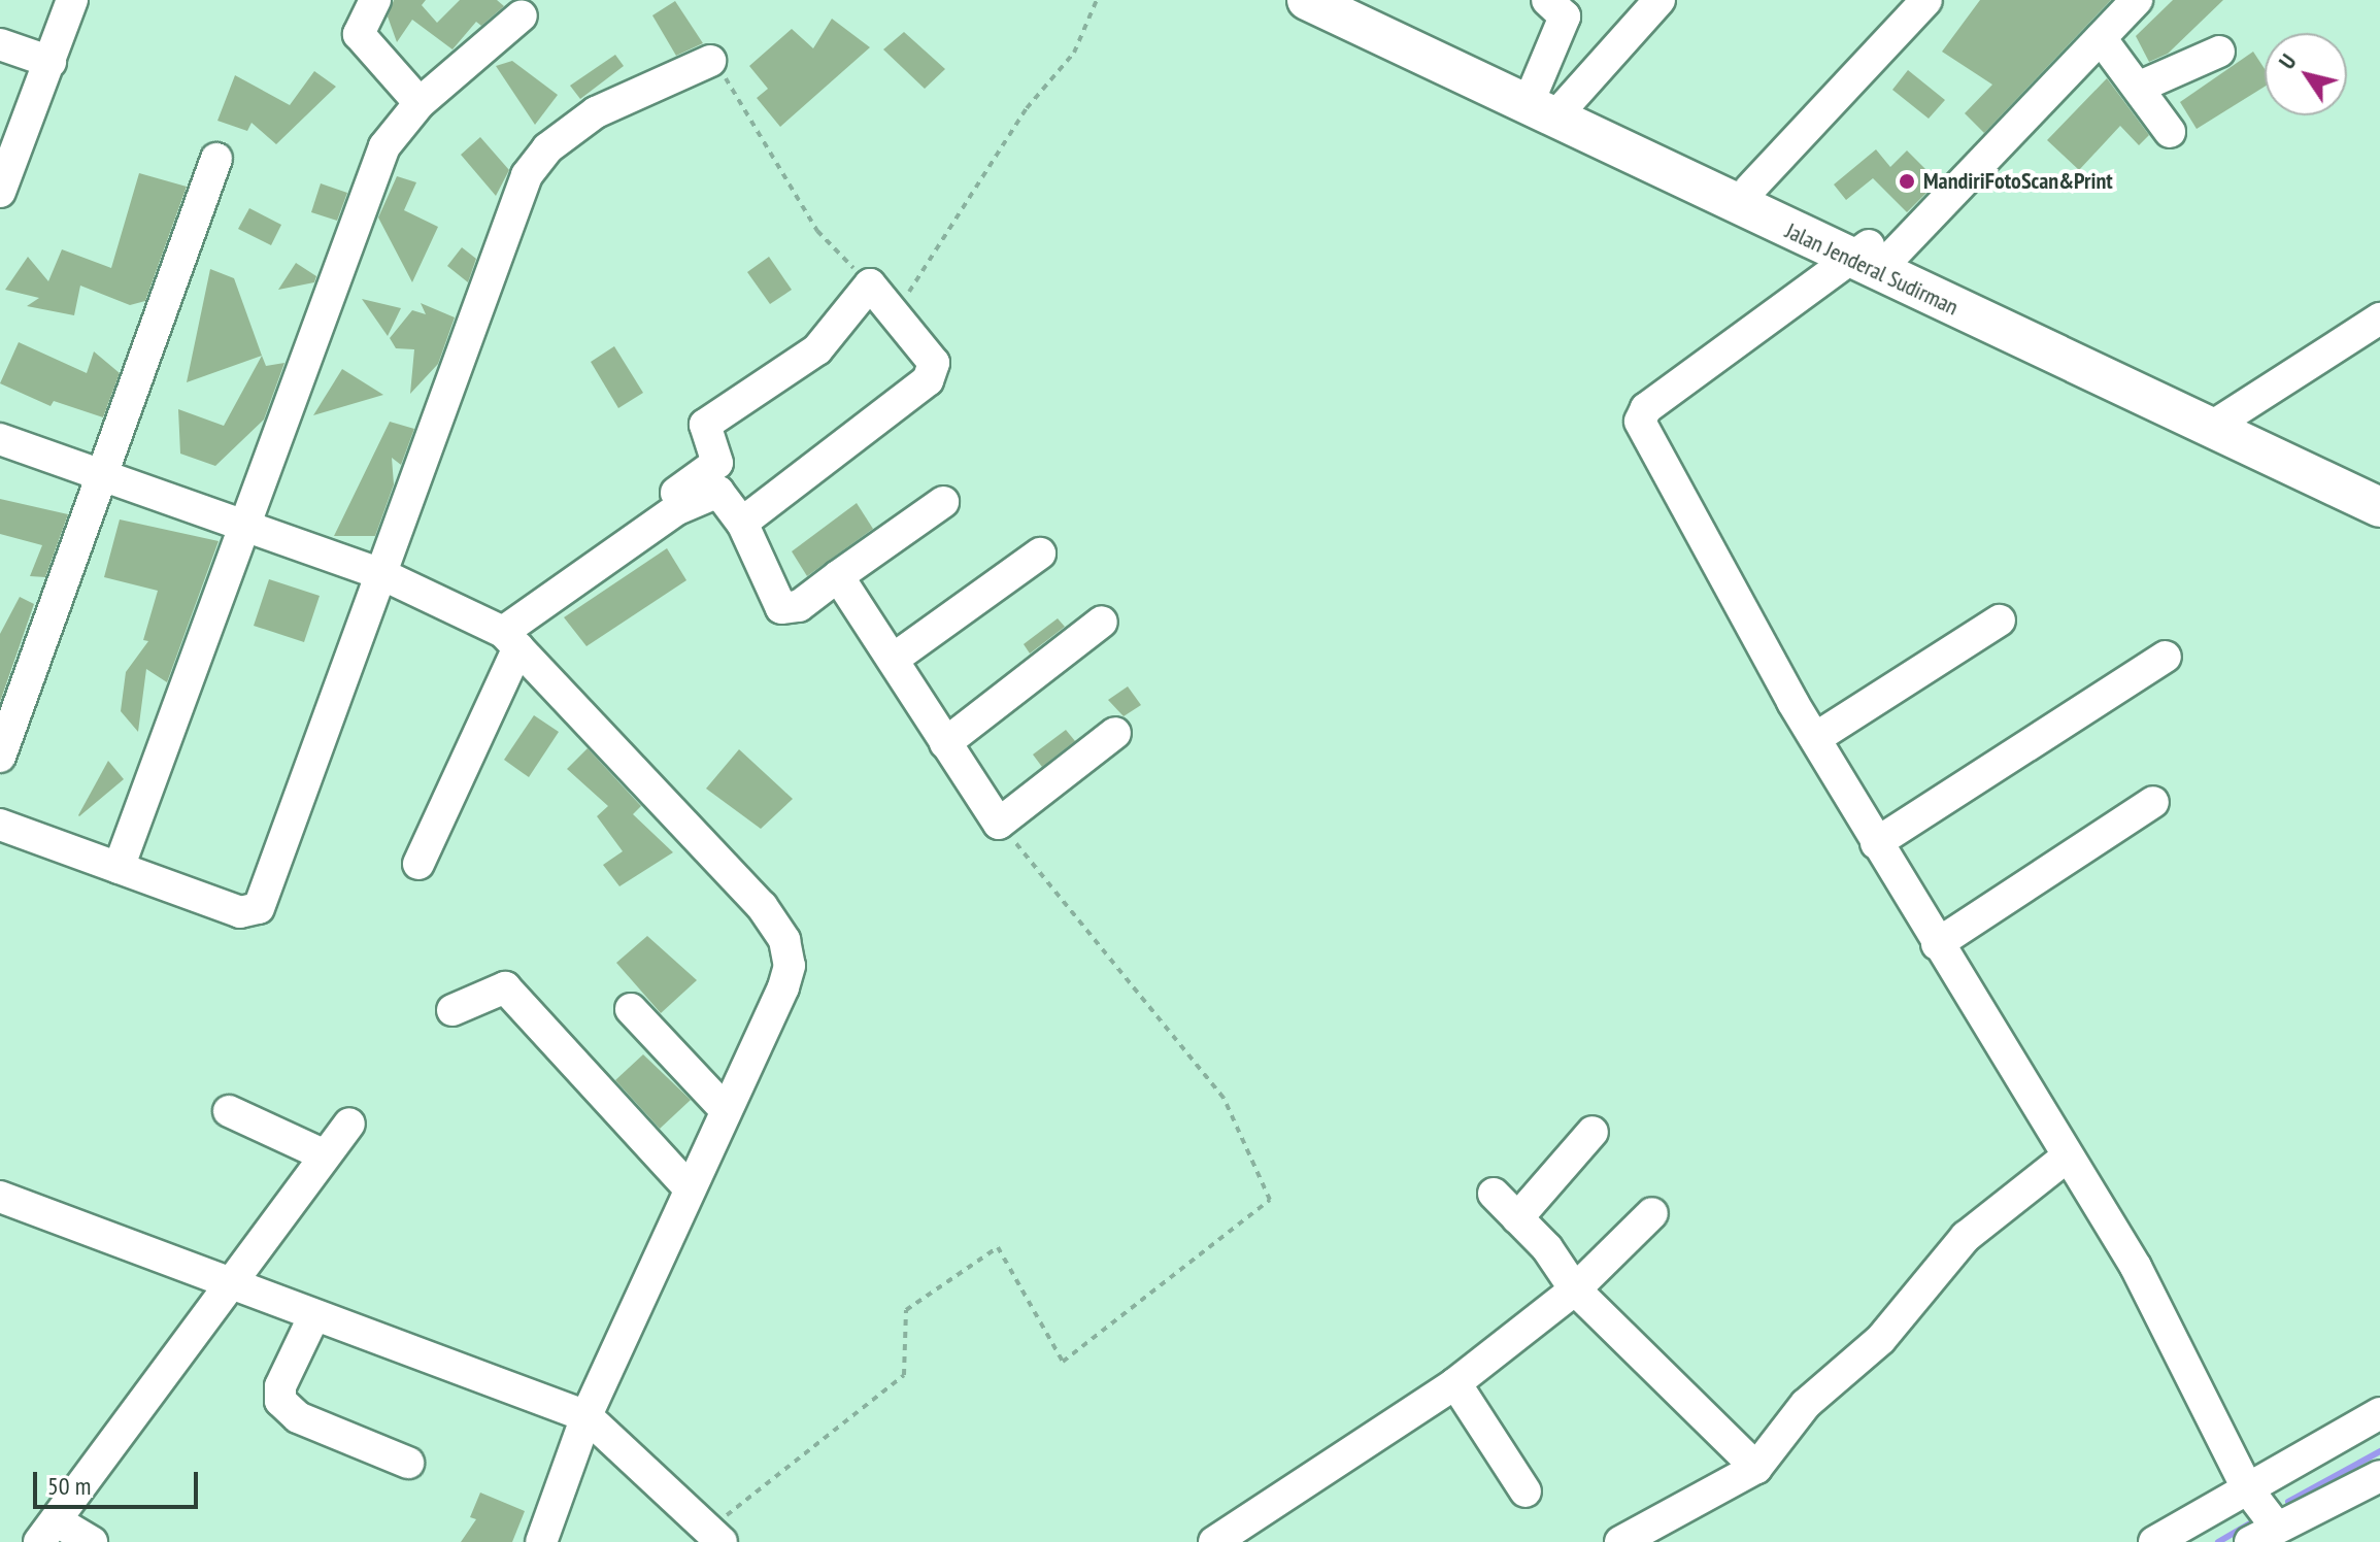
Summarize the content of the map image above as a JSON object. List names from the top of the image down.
{
  "streets": {
    "main road": ["Jalan Jenderal Sudirman"]
  },
  "places": ["MandiriFotoScan&Print"],
  "scale_bar": "50 m",
  "north": "top left"
}
